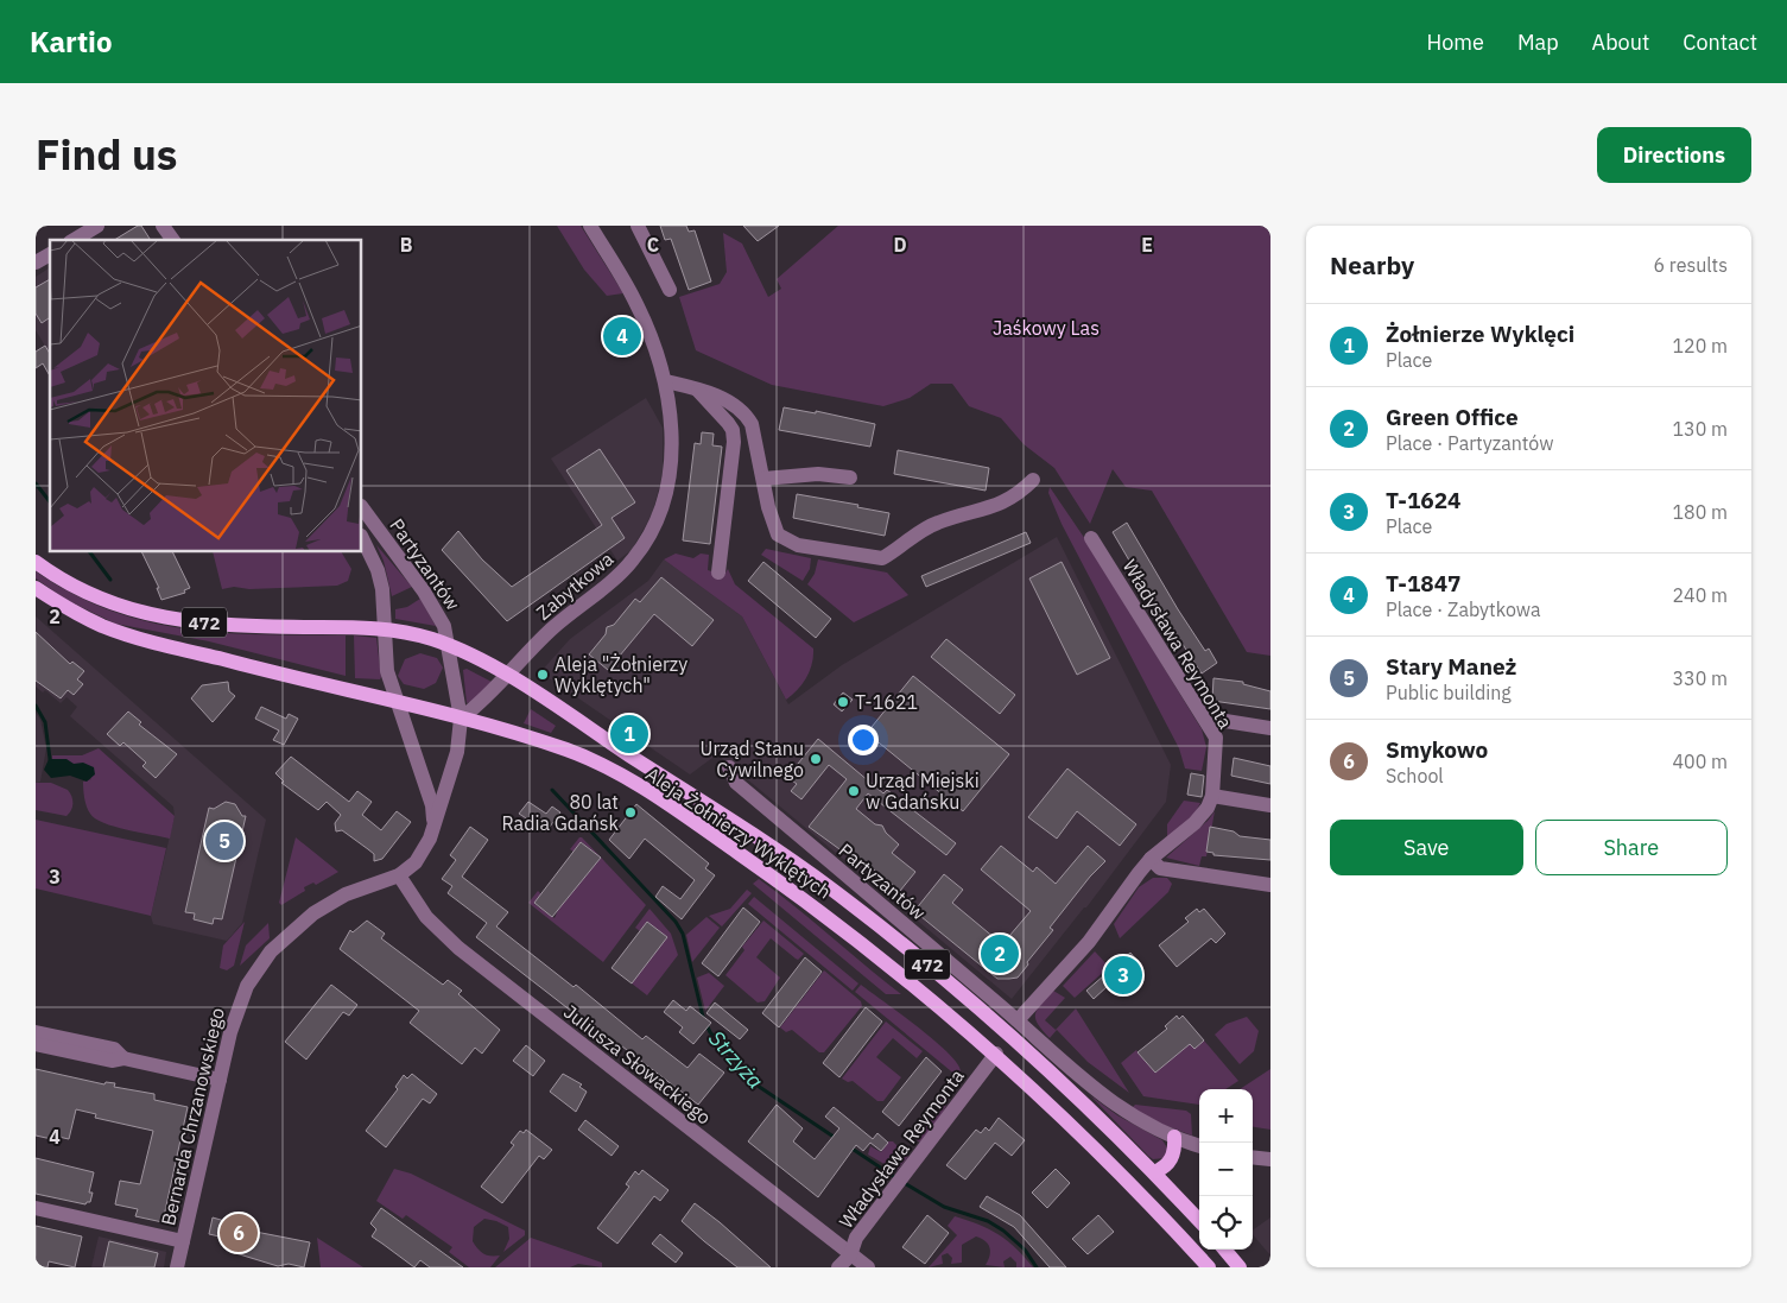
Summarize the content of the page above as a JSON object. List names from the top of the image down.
{
  "streets": {
    "main road": ["472", "Aleja Żołnierzy Wyklętych"],
    "street": [
      "Partyzantów",
      "Zabytkowa",
      "Władysława Reymonta",
      "Juliusza Słowackiego",
      "Bernarda Chrzanowskiego"
    ]
  },
  "crossings": [
    ["Partyzantów", "Zabytkowa"],
    ["Partyzantów", "Władysława Reymonta"],
    ["Partyzantów", "Aleja Żołnierzy Wyklętych"],
    ["Partyzantów", "Bernarda Chrzanowskiego"],
    ["Zabytkowa", "Aleja Żołnierzy Wyklętych"],
    ["Zabytkowa", "Bernarda Chrzanowskiego"],
    ["Władysława Reymonta", "Aleja Żołnierzy Wyklętych"],
    ["Władysława Reymonta", "Juliusza Słowackiego"],
    ["Aleja Żołnierzy Wyklętych", "Bernarda Chrzanowskiego"],
    ["Juliusza Słowackiego", "Bernarda Chrzanowskiego"]
  ],
  "water": ["Strzyża"],
  "parks": ["Jaśkowy Las"],
  "places": [
    "Aleja \"Żołnierzy Wyklętych\"",
    "T-1621",
    "Urząd Stanu Cywilnego",
    "Urząd Miejski w Gdańsku",
    "80 lat Radia Gdańsk"
  ],
  "page": {
    "header": "Kartio",
    "nav": [
      "Home",
      "Map",
      "About",
      "Contact"
    ],
    "title": "Find us",
    "buttons": [
      "Directions",
      ["Save", "Share"]
    ],
    "heading": ["Nearby", "6 results"],
    "list": [
      {
        "mark": "1",
        "name": "Żołnierze Wyklęci",
        "note": "Place",
        "value": "120 m"
      },
      {
        "mark": "2",
        "name": "Green Office",
        "note": "Place · Partyzantów",
        "value": "130 m"
      },
      {
        "mark": "3",
        "name": "T-1624",
        "note": "Place",
        "value": "180 m"
      },
      {
        "mark": "4",
        "name": "T-1847",
        "note": "Place · Zabytkowa",
        "value": "240 m"
      },
      {
        "mark": "5",
        "name": "Stary Maneż",
        "note": "Public building",
        "value": "330 m"
      },
      {
        "mark": "6",
        "name": "Smykowo",
        "note": "School",
        "value": "400 m"
      }
    ],
    "pins": [
      "4",
      "1",
      "5",
      "2",
      "3",
      "6"
    ],
    "map_buttons": ["+", "−"]
  },
  "grid": {
    "columns": [
      "B",
      "C",
      "D",
      "E"
    ],
    "rows": ["2", "3", "4"]
  }
}
